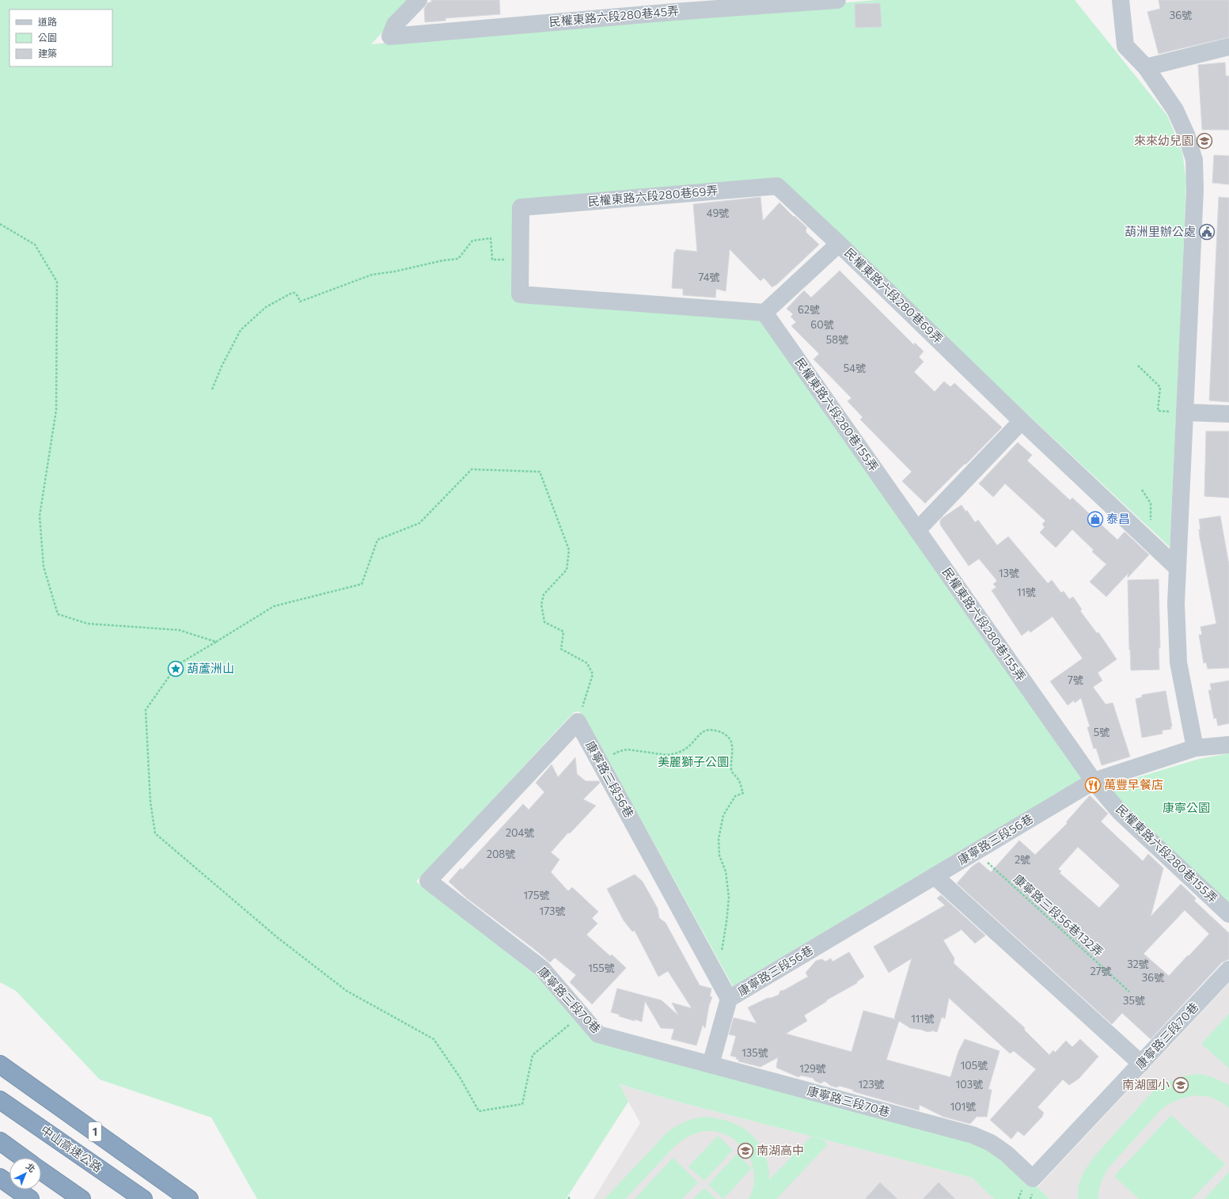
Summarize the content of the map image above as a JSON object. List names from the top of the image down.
{
  "streets": {
    "highway": ["1", "中山高速公路"],
    "street": [
      "民權東路六段280巷45弄",
      "民權東路六段280巷69弄",
      "民權東路六段280巷155弄",
      "康寧路三段56巷",
      "康寧路三段70巷"
    ],
    "path": ["康寧路三段56巷132弄"]
  },
  "crossings": [
    ["民權東路六段280巷69弄", "民權東路六段280巷155弄"],
    ["民權東路六段280巷155弄", "康寧路三段56巷"],
    ["康寧路三段56巷", "康寧路三段56巷132弄"],
    ["康寧路三段56巷", "康寧路三段70巷"]
  ],
  "parks": ["美麗獅子公圜", "康寧公園"],
  "places": {
    "school or university": ["來來幼兒園", "南湖國小", "南湖高中"],
    "public building": ["葫洲里辦公處"],
    "shop": ["泰昌"],
    "place": ["葫蘆洲山"],
    "restaurant": ["萬豐早餐店"]
  },
  "house_numbers": [
    "36號",
    "49號",
    "74號",
    "62號",
    "60號",
    "58號",
    "54號",
    "13號",
    "11號",
    "7號",
    "5號",
    "204號",
    "208號",
    "2號",
    "175號",
    "173號",
    "32號",
    "155號",
    "27號",
    "36號",
    "35號",
    "111號",
    "135號",
    "105號",
    "129號",
    "123號",
    "103號",
    "101號"
  ],
  "legend": ["道路", "公園", "建築"],
  "north": "top right"
}
